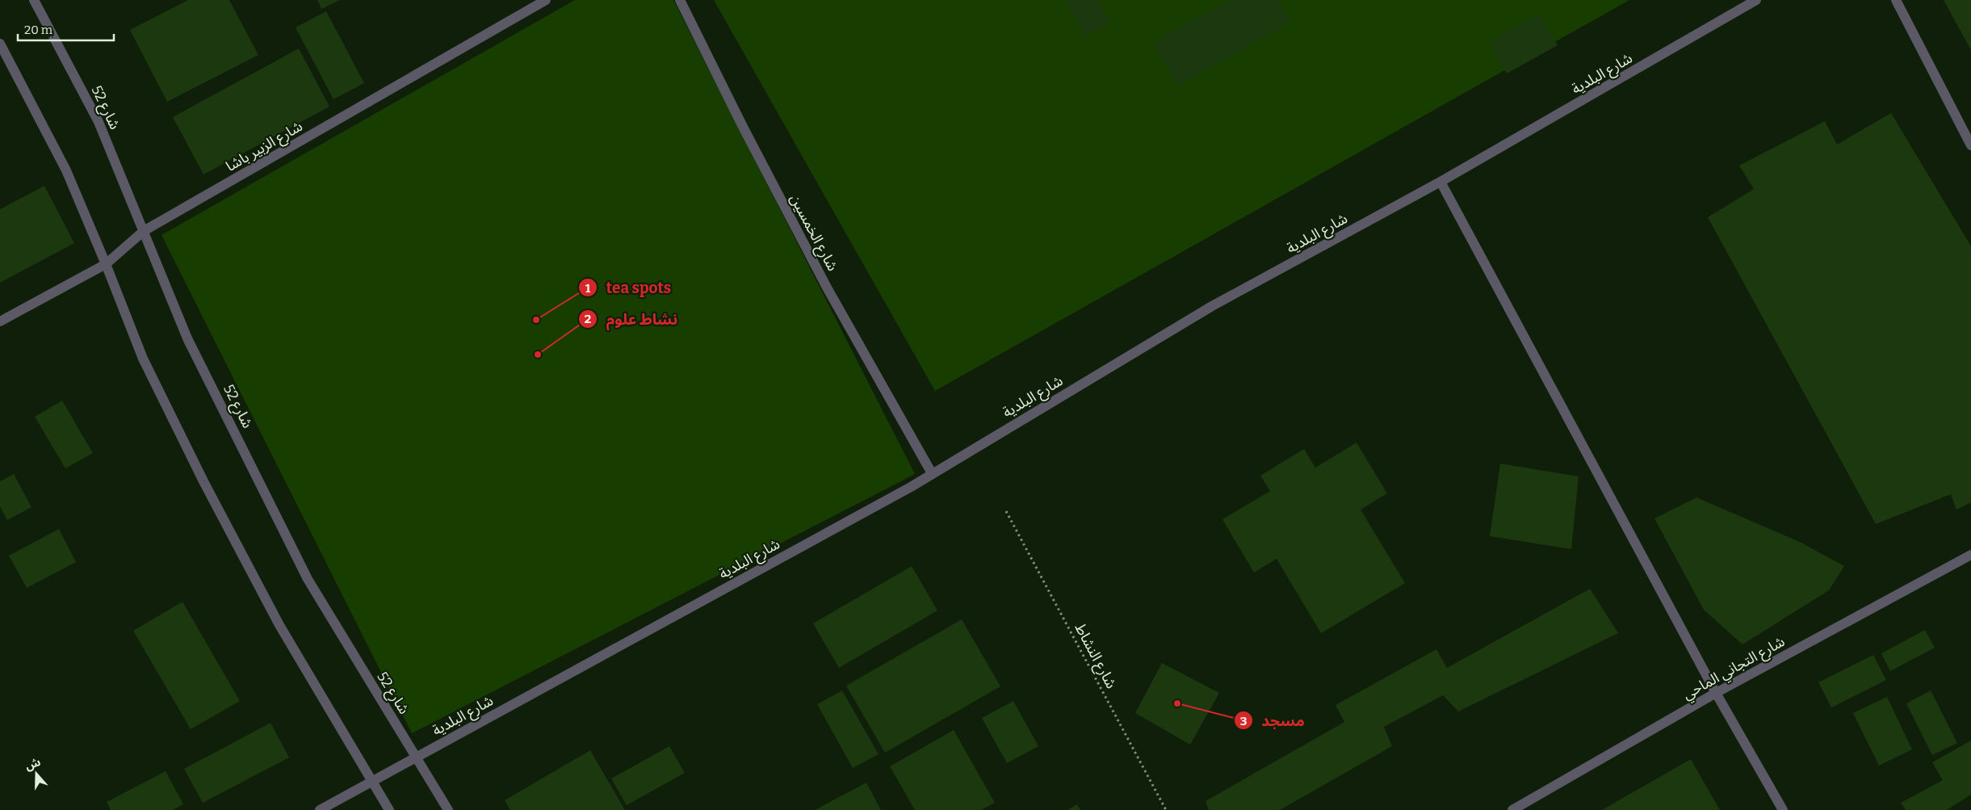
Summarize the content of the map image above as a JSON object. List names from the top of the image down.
{
  "streets": {
    "street": [
      "شارع البلدية",
      "شارع 52",
      "شارع الزبير باشا",
      "شارع الخمسين",
      "شارع التجاني الماحي"
    ],
    "path": ["شارع النشاط"]
  },
  "crossings": [
    ["شارع البلدية", "شارع 52"],
    ["شارع البلدية", "شارع الخمسين"],
    ["شارع 52", "شارع الزبير باشا"]
  ],
  "places": ["tea spots", "نشاط علوم", "مسجد"],
  "scale_bar": "20 m",
  "north": "top"
}
